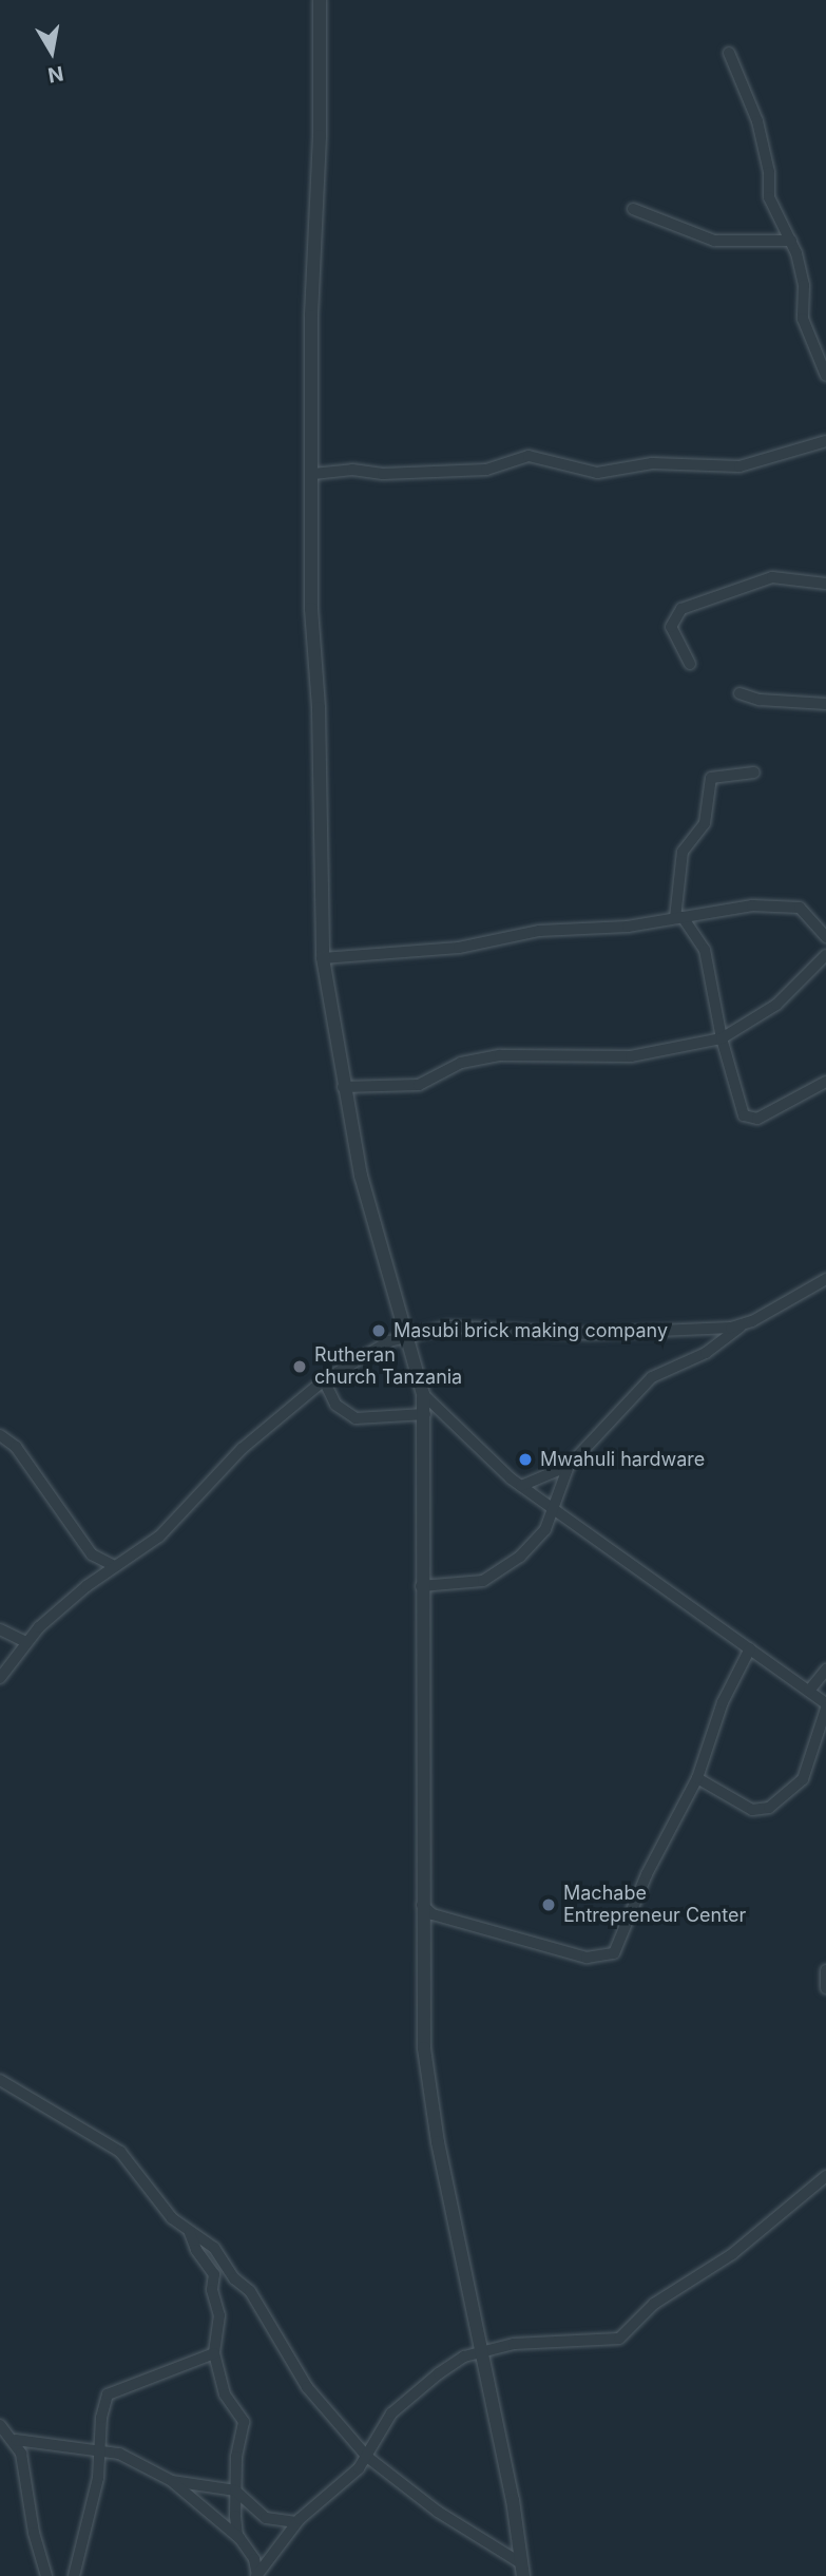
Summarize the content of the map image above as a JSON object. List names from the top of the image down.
{
  "places": [
    "Masubi brick making company",
    "Rutheran church Tanzania",
    "Mwahuli hardware",
    "Machabe Entrepreneur Center"
  ],
  "north": "bottom"
}
